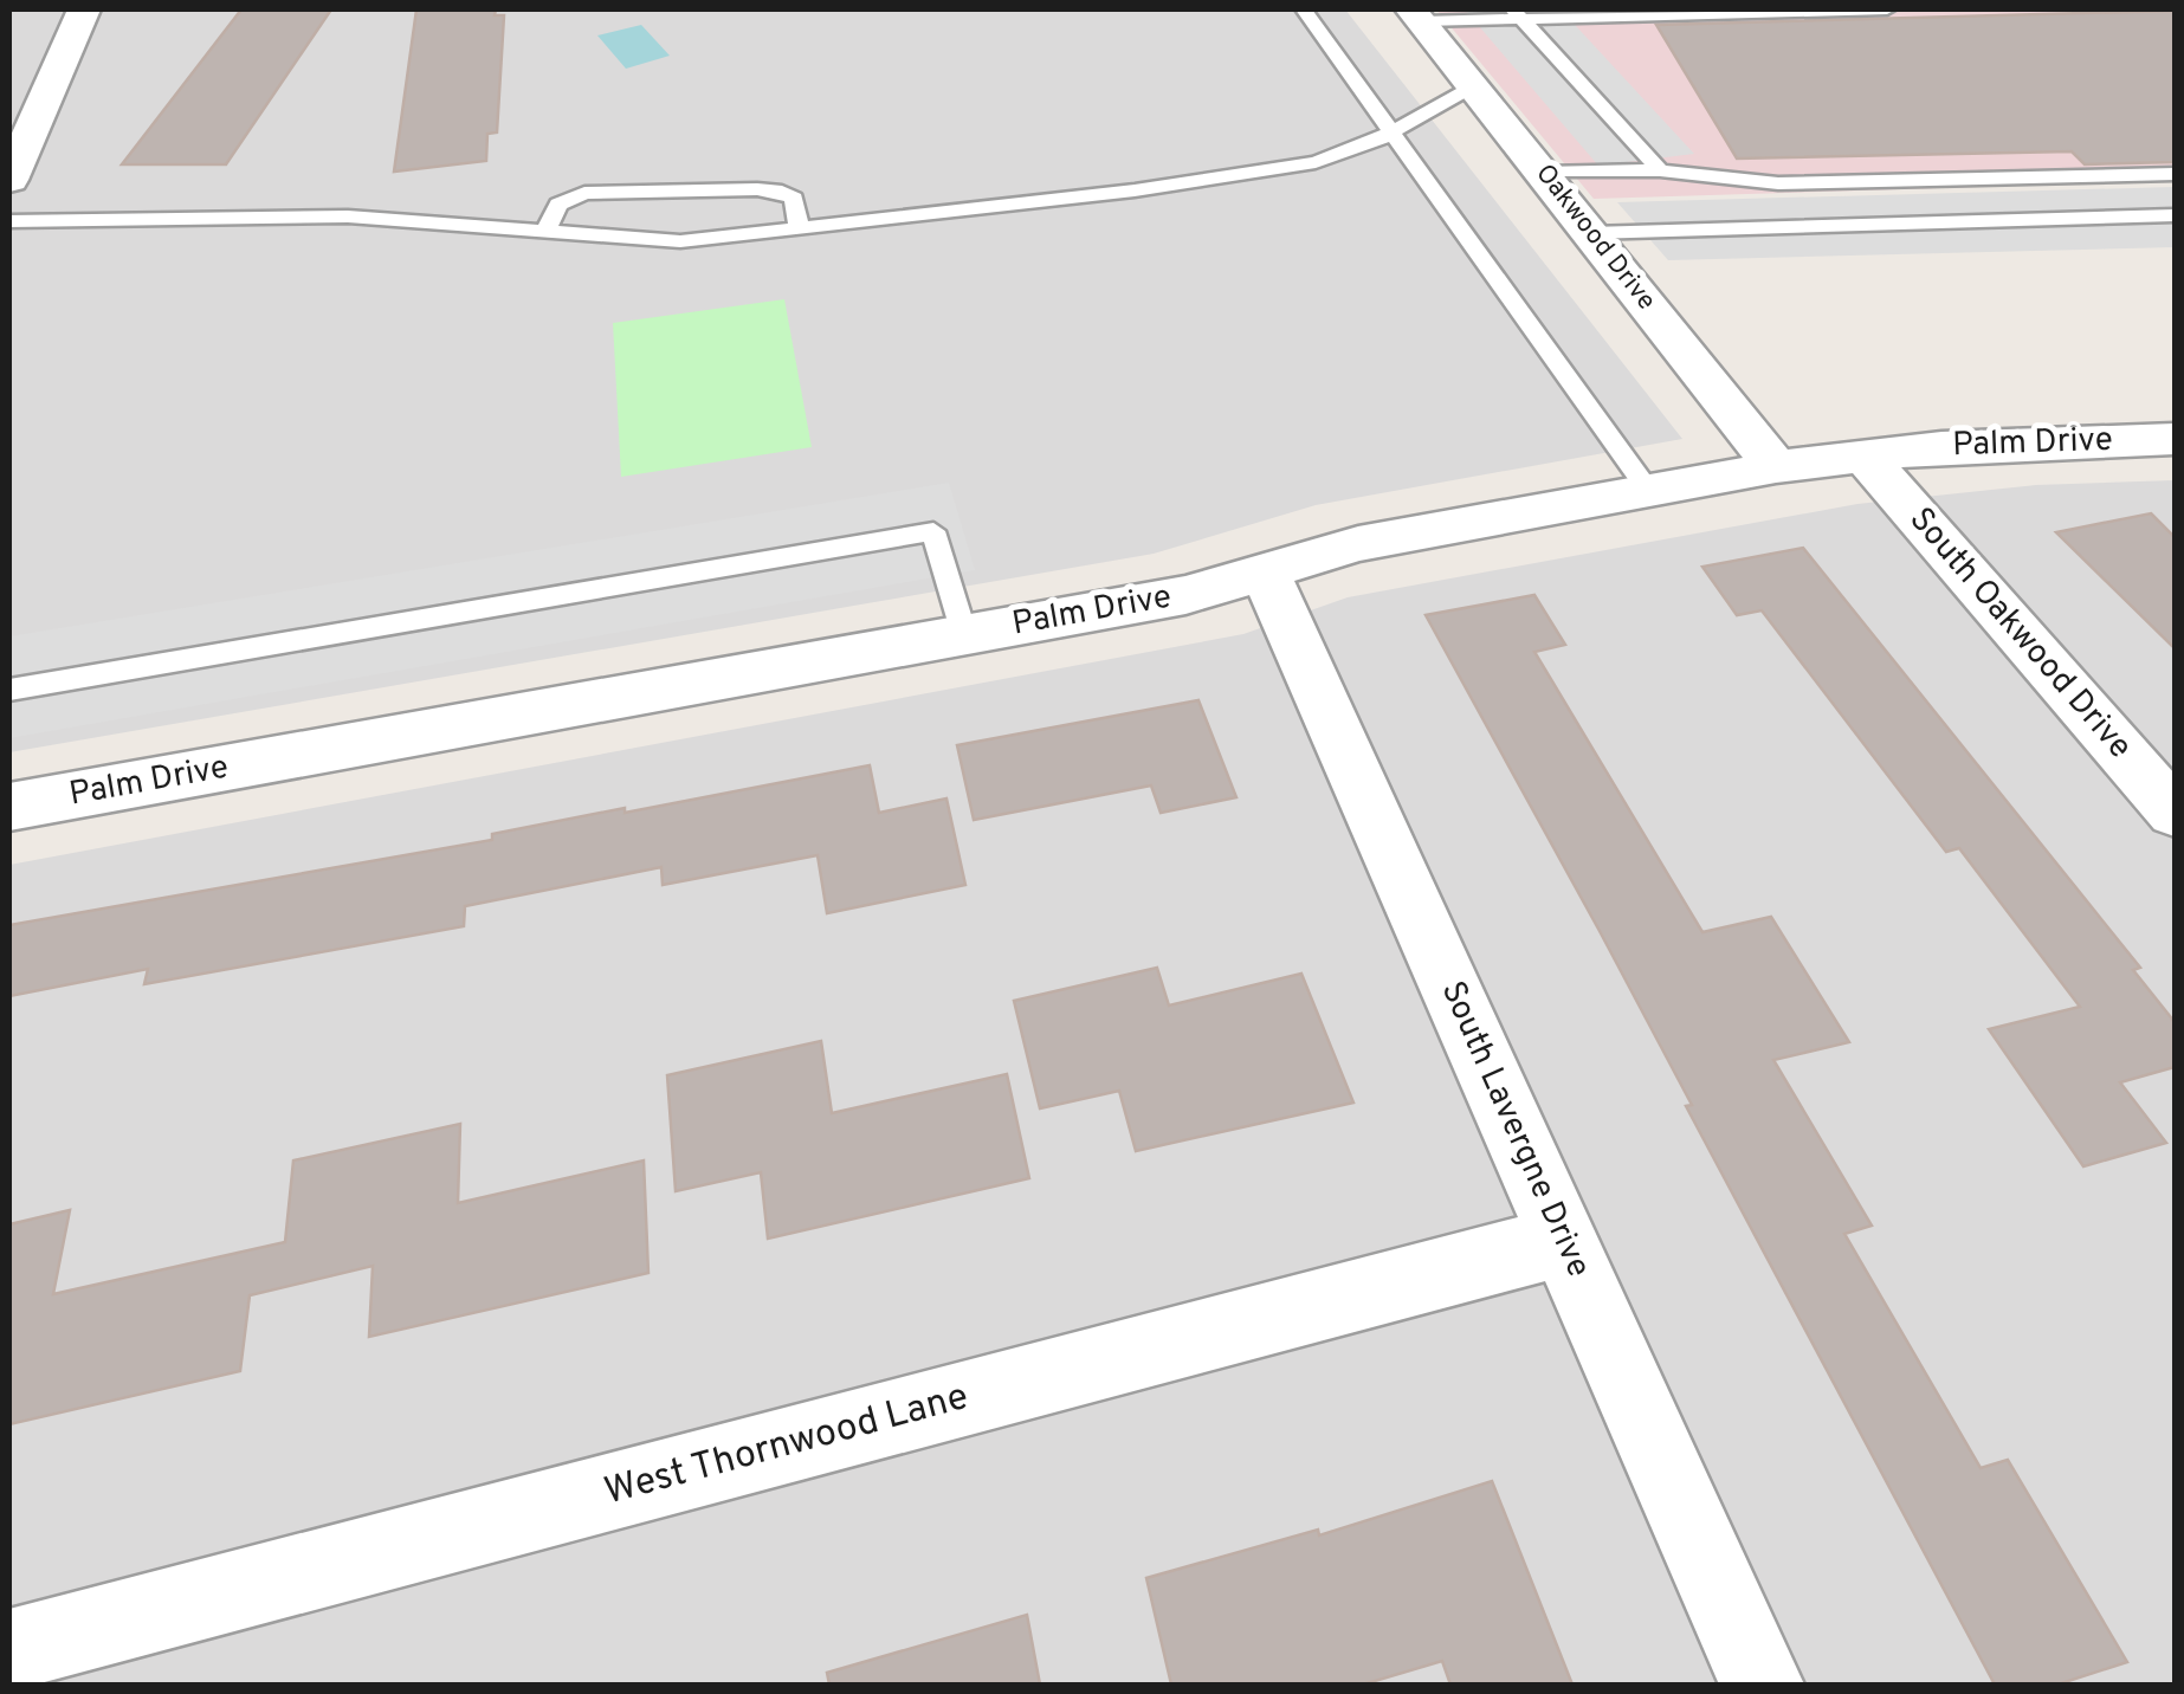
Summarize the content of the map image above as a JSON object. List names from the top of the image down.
{
  "streets": {
    "street": [
      "Oakwood Drive",
      "Palm Drive",
      "South Oakwood Drive",
      "South Lavergne Drive",
      "West Thornwood Lane"
    ]
  },
  "crossings": [
    ["Oakwood Drive", "Palm Drive"],
    ["Palm Drive", "South Oakwood Drive"],
    ["Palm Drive", "South Lavergne Drive"],
    ["South Lavergne Drive", "West Thornwood Lane"]
  ]
}
